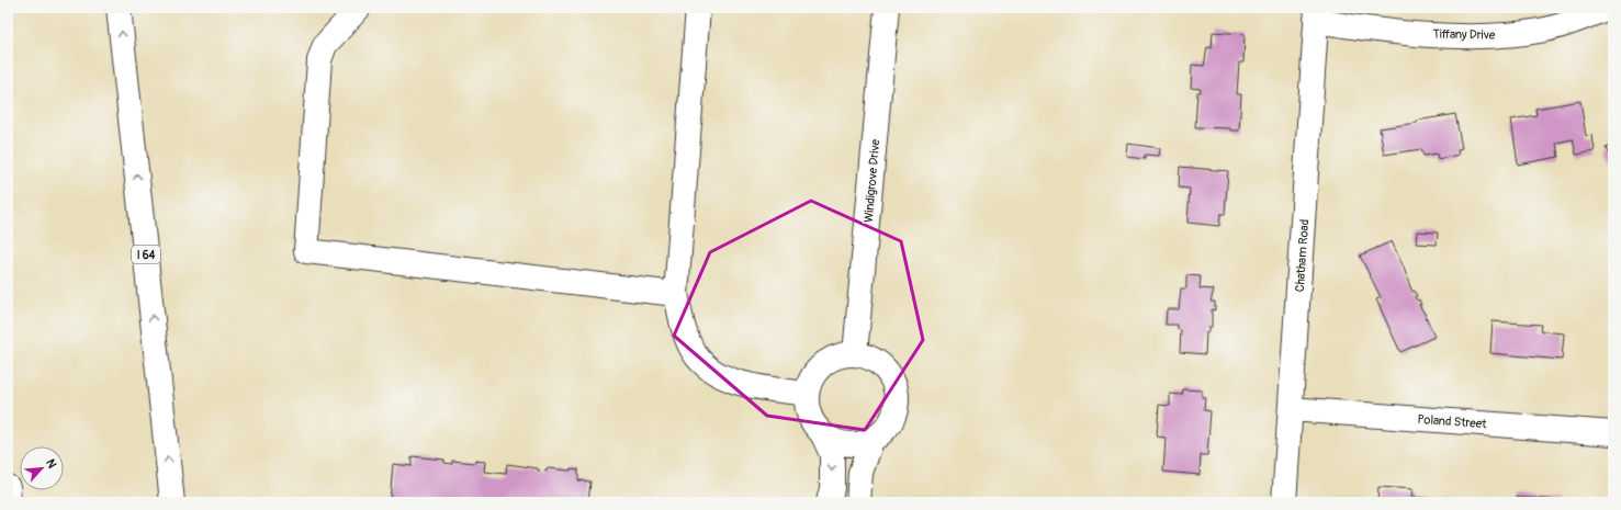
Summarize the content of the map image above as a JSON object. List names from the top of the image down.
{
  "streets": {
    "main road": [
      "Tiffany Drive",
      "Windigrove Drive",
      "I 64",
      "Chatham Road",
      "Poland Street"
    ]
  },
  "crossings": [
    ["Tiffany Drive", "Chatham Road"],
    ["Chatham Road", "Poland Street"]
  ],
  "north": "top right"
}
